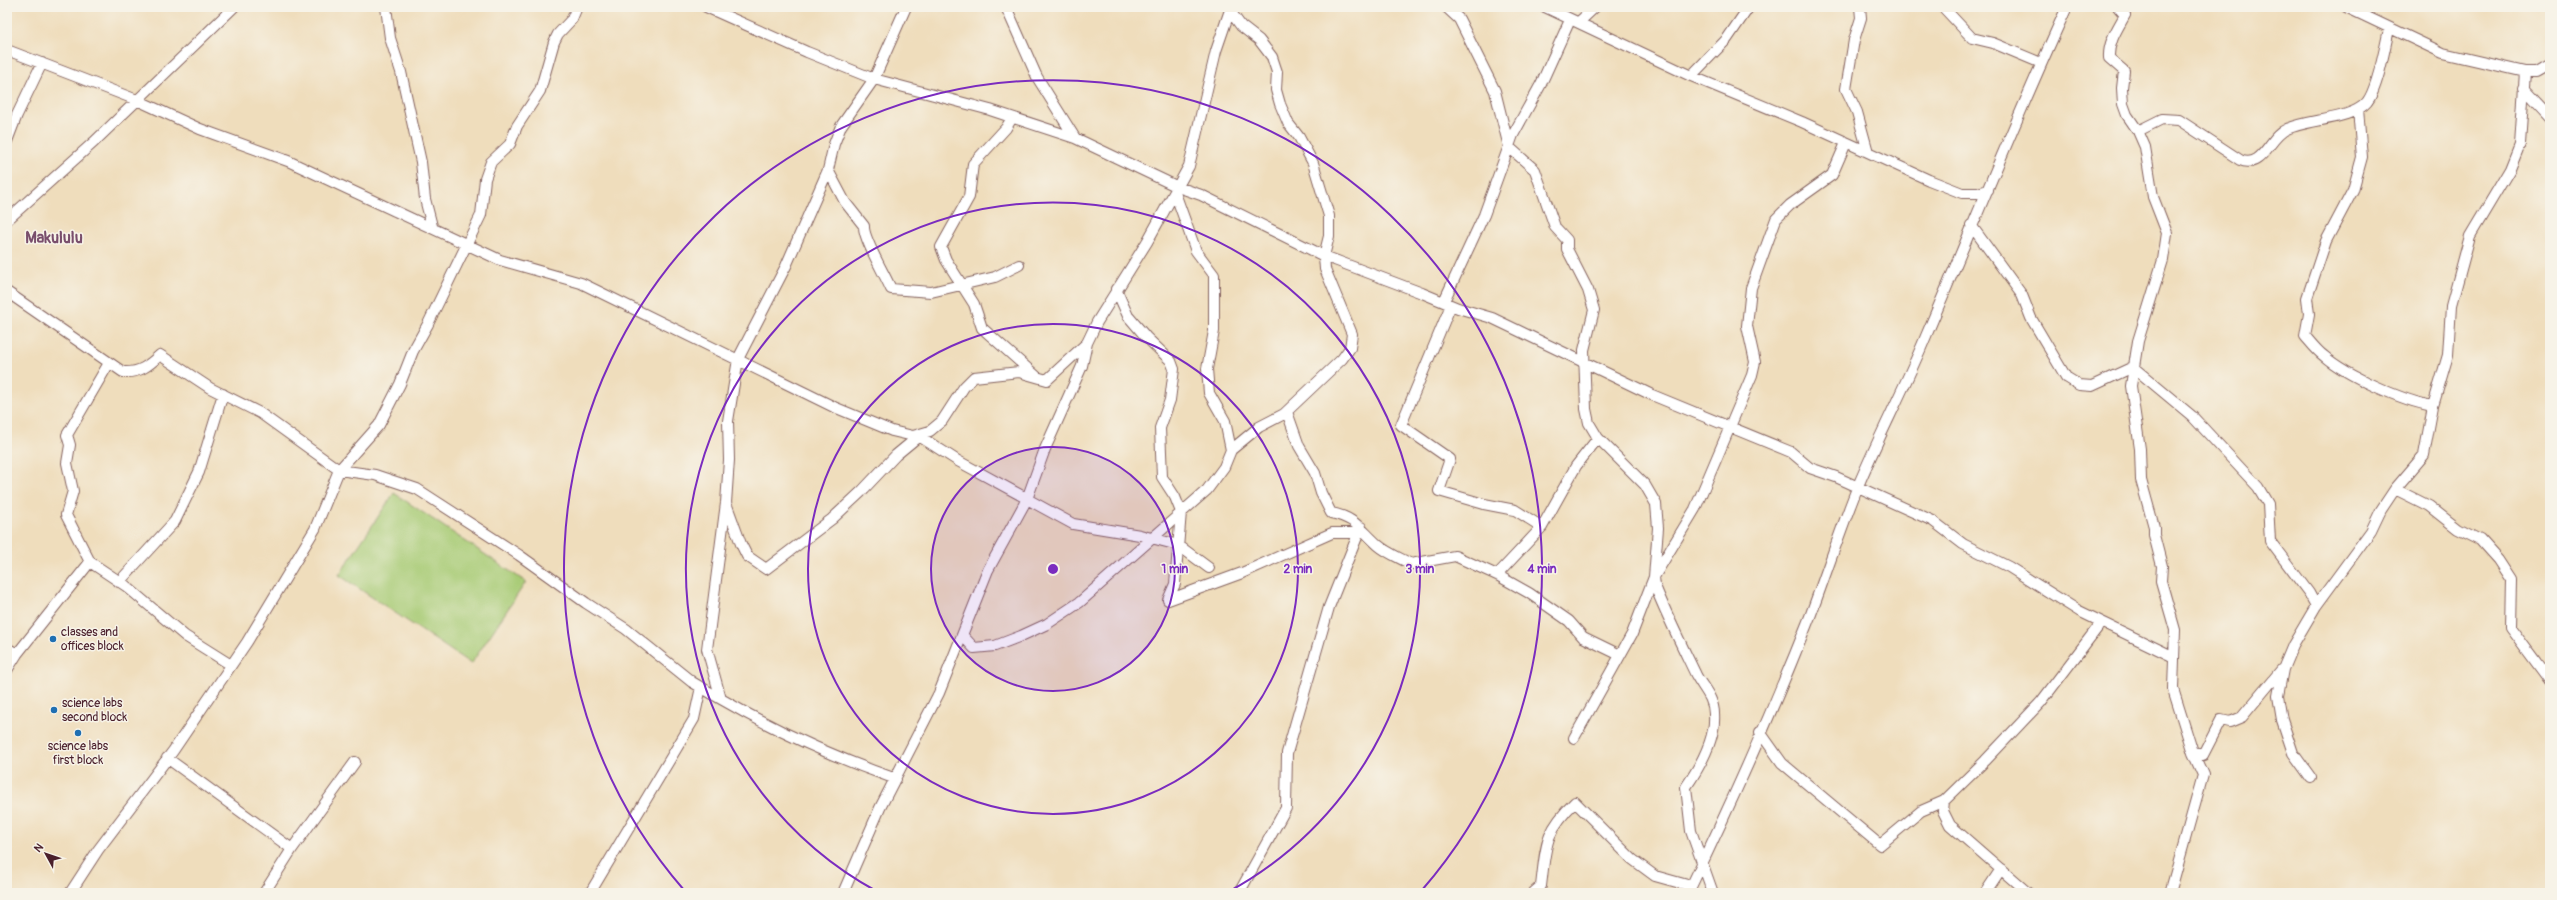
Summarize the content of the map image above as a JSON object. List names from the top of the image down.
{
  "districts": ["Makululu"],
  "places": ["classes and offices block", "science labs second block", "science labs first block"],
  "north": "top left",
  "rings": [
    "1 min",
    "2 min",
    "3 min",
    "4 min"
  ]
}
